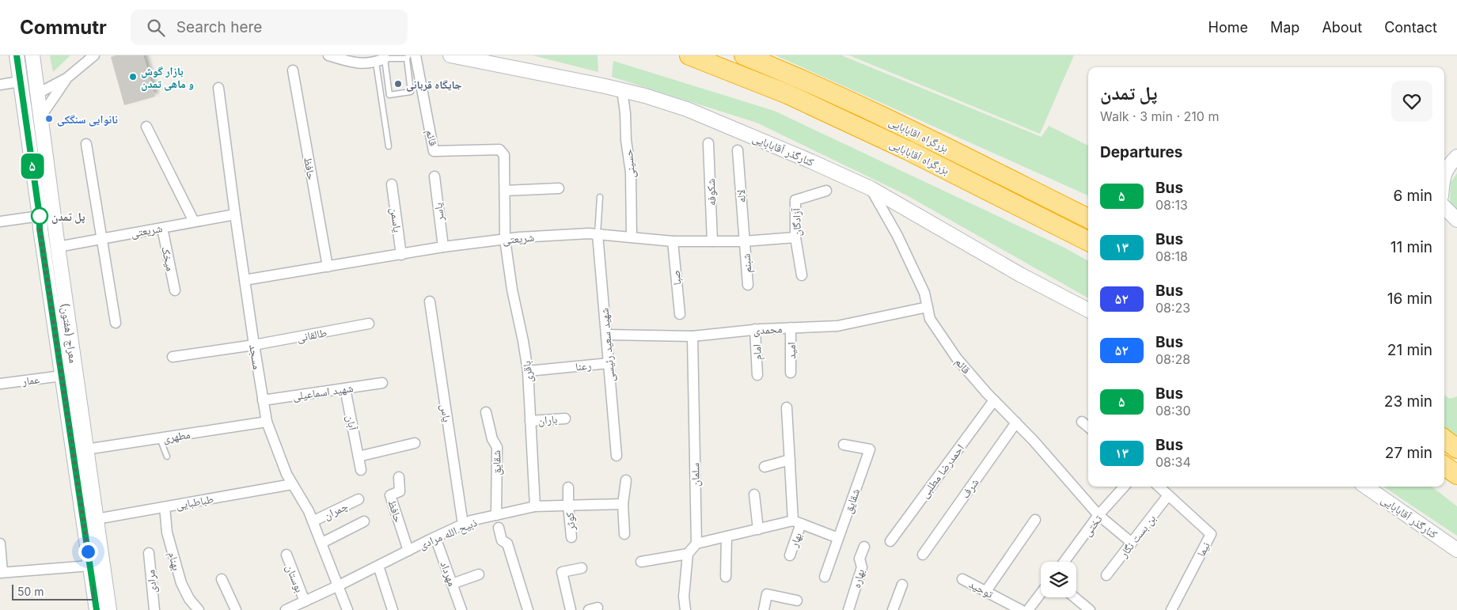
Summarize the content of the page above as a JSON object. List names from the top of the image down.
{
  "streets": {
    "highway": ["بزرگراه اقابابایی", "بزرگراه آقابابایی"],
    "main road": ["کنارگذر آقابابایی", "معراج (هفتون)"],
    "street": [
      "قائم",
      "حسینی",
      "حافظ",
      "شکوفه",
      "لاله",
      "یاسر",
      "یاسمن",
      "آزادگان",
      "شریعتی",
      "میخک",
      "شبنم",
      "صبا",
      "محمدی",
      "طالقانی",
      "شهید سعید رئیسی",
      "امید",
      "امام",
      "مسجد",
      "رعنا",
      "باقری",
      "عمار",
      "شهید اسماعیلی",
      "یاس",
      "باران",
      "آبان",
      "مطهری",
      "شقایق",
      "احمدرضا مطلبی",
      "سلمان",
      "شرف",
      "طباطبایی",
      "چمران",
      "کوثر",
      "تختی",
      "ذبیح الله مرادی",
      "بن بست نگار",
      "بهار",
      "نیما",
      "بهنام",
      "مهرداد",
      "بوستان",
      "بهاره",
      "مرادی",
      "توحید"
    ]
  },
  "crossings": [
    ["قائم", "کنارگذر آقابابایی"],
    ["قائم", "محمدی"],
    ["قائم", "احمدرضا مطلبی"],
    ["قائم", "شرف"],
    ["قائم", "تختی"],
    ["قائم", "بن بست نگار"],
    ["کنارگذر آقابابایی", "حسینی"],
    ["حسینی", "شریعتی"],
    ["حافظ", "شریعتی"],
    ["حافظ", "ذبیح الله مرادی"],
    ["شکوفه", "شریعتی"],
    ["لاله", "شریعتی"],
    ["لاله", "شبنم"],
    ["یاسر", "شریعتی"],
    ["یاسمن", "شریعتی"],
    ["آزادگان", "شریعتی"],
    ["شریعتی", "میخک"],
    ["شریعتی", "شبنم"],
    ["شریعتی", "صبا"],
    ["شریعتی", "معراج (هفتون)"],
    ["شریعتی", "شهید سعید رئیسی"],
    ["شریعتی", "مسجد"],
    ["شریعتی", "باقری"],
    ["محمدی", "شهید سعید رئیسی"],
    ["محمدی", "امید"],
    ["محمدی", "امام"],
    ["محمدی", "سلمان"],
    ["معراج (هفتون)", "عمار"],
    ["معراج (هفتون)", "مطهری"],
    ["معراج (هفتون)", "طباطبایی"],
    ["طالقانی", "مسجد"],
    ["شهید سعید رئیسی", "رعنا"],
    ["مسجد", "شهید اسماعیلی"],
    ["مسجد", "مطهری"],
    ["مسجد", "طباطبایی"],
    ["مسجد", "چمران"],
    ["مسجد", "ذبیح الله مرادی"],
    ["رعنا", "باقری"],
    ["باقری", "باران"],
    ["باقری", "ذبیح الله مرادی"],
    ["شهید اسماعیلی", "آبان"],
    ["یاس", "ذبیح الله مرادی"],
    ["شقایق", "ذبیح الله مرادی"],
    ["طباطبایی", "بهنام"],
    ["کوثر", "ذبیح الله مرادی"],
    ["ذبیح الله مرادی", "مهرداد"],
    ["ذبیح الله مرادی", "بوستان"],
    ["بن بست نگار", "نیما"]
  ],
  "places": [
    "بازار گوش و ماهی تمدن",
    "جایگاه قربانی",
    "نانوایی سنگکی",
    "پل تمدن"
  ],
  "lines": ["bus line ۵"],
  "scale_bar": "50 m",
  "page": {
    "header": "Commutr",
    "search": "Search here",
    "nav": [
      "Home",
      "Map",
      "About",
      "Contact"
    ],
    "on_map": "۵",
    "heading": [
      ["پل تمدن", "Walk · 3 min · 210 m"],
      "Departures"
    ],
    "list": [
      {
        "mark": "۵",
        "name": "Bus",
        "note": "08:13",
        "value": "6 min"
      },
      {
        "mark": "۱۳",
        "name": "Bus",
        "note": "08:18",
        "value": "11 min"
      },
      {
        "mark": "۵۲",
        "name": "Bus",
        "note": "08:23",
        "value": "16 min"
      },
      {
        "mark": "۵۲",
        "name": "Bus",
        "note": "08:28",
        "value": "21 min"
      },
      {
        "mark": "۵",
        "name": "Bus",
        "note": "08:30",
        "value": "23 min"
      },
      {
        "mark": "۱۳",
        "name": "Bus",
        "note": "08:34",
        "value": "27 min"
      }
    ],
    "scale": "50 m"
  }
}
